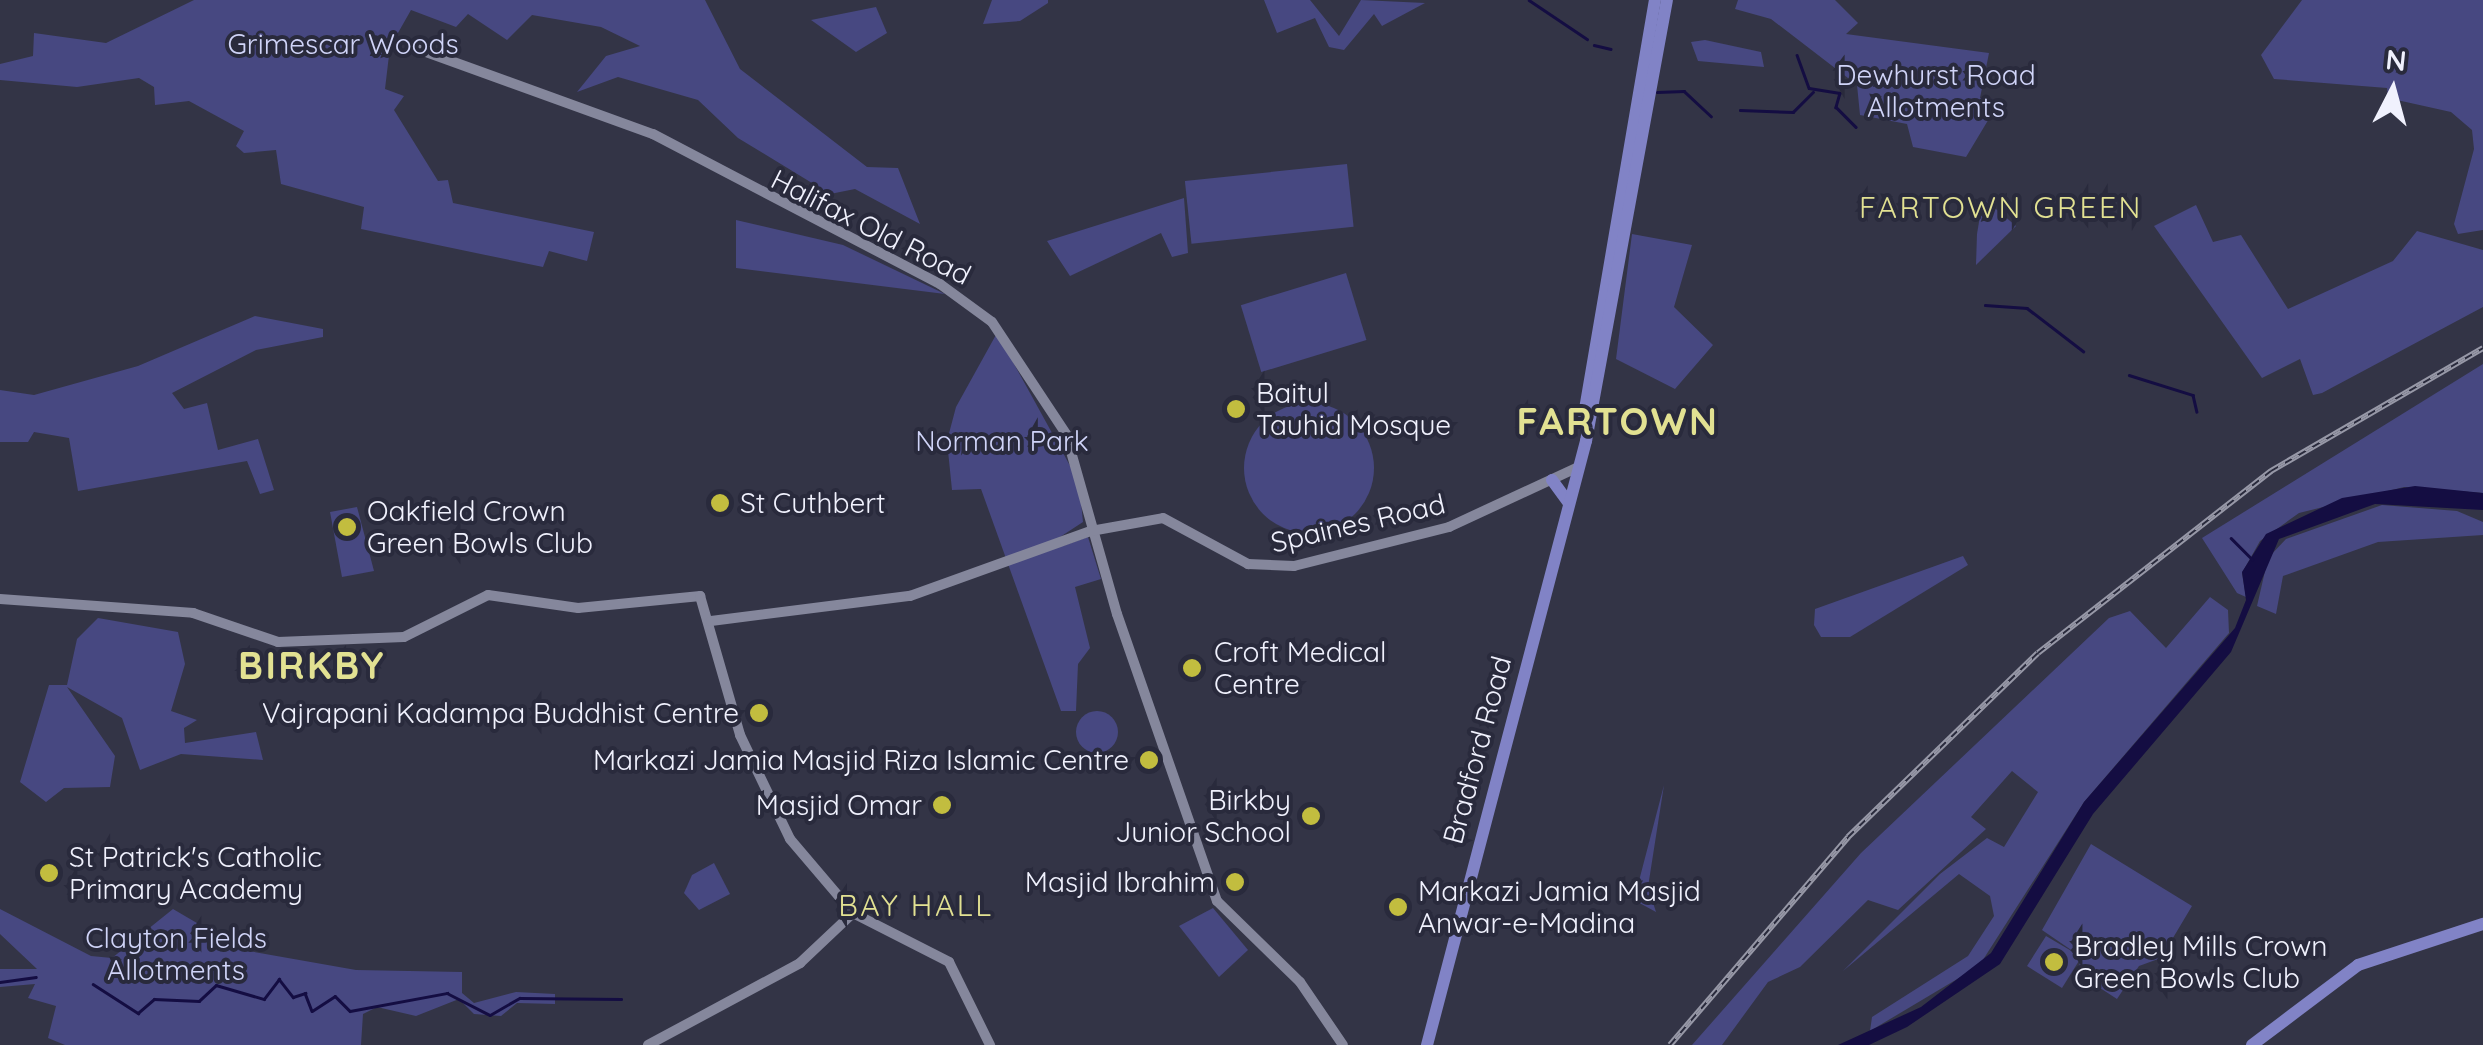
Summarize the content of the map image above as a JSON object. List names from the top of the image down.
{
  "streets": {
    "main road": ["Bradford Road"],
    "street": ["Halifax Old Road", "Spaines Road"]
  },
  "crossings": [
    ["Halifax Old Road", "Spaines Road"],
    ["Spaines Road", "Bradford Road"]
  ],
  "districts": [
    "FARTOWN GREEN",
    "FARTOWN",
    "BIRKBY",
    "BAY HALL"
  ],
  "parks": [
    "Grimescar Woods",
    "Dewhurst Road Allotments",
    "Norman Park",
    "Clayton Fields Allotments"
  ],
  "places": [
    "Baitul Tauhid Mosque",
    "St Cuthbert",
    "Oakfield Crown Green Bowls Club",
    "Croft Medical Centre",
    "Vajrapani Kadampa Buddhist Centre",
    "Markazi Jamia Masjid Riza Islamic Centre",
    "Masjid Omar",
    "Birkby Junior School",
    "St Patrick's Catholic Primary Academy",
    "Masjid Ibrahim",
    "Markazi Jamia Masjid Anwar-e-Madina",
    "Bradley Mills Crown Green Bowls Club"
  ],
  "north": "top"
}
